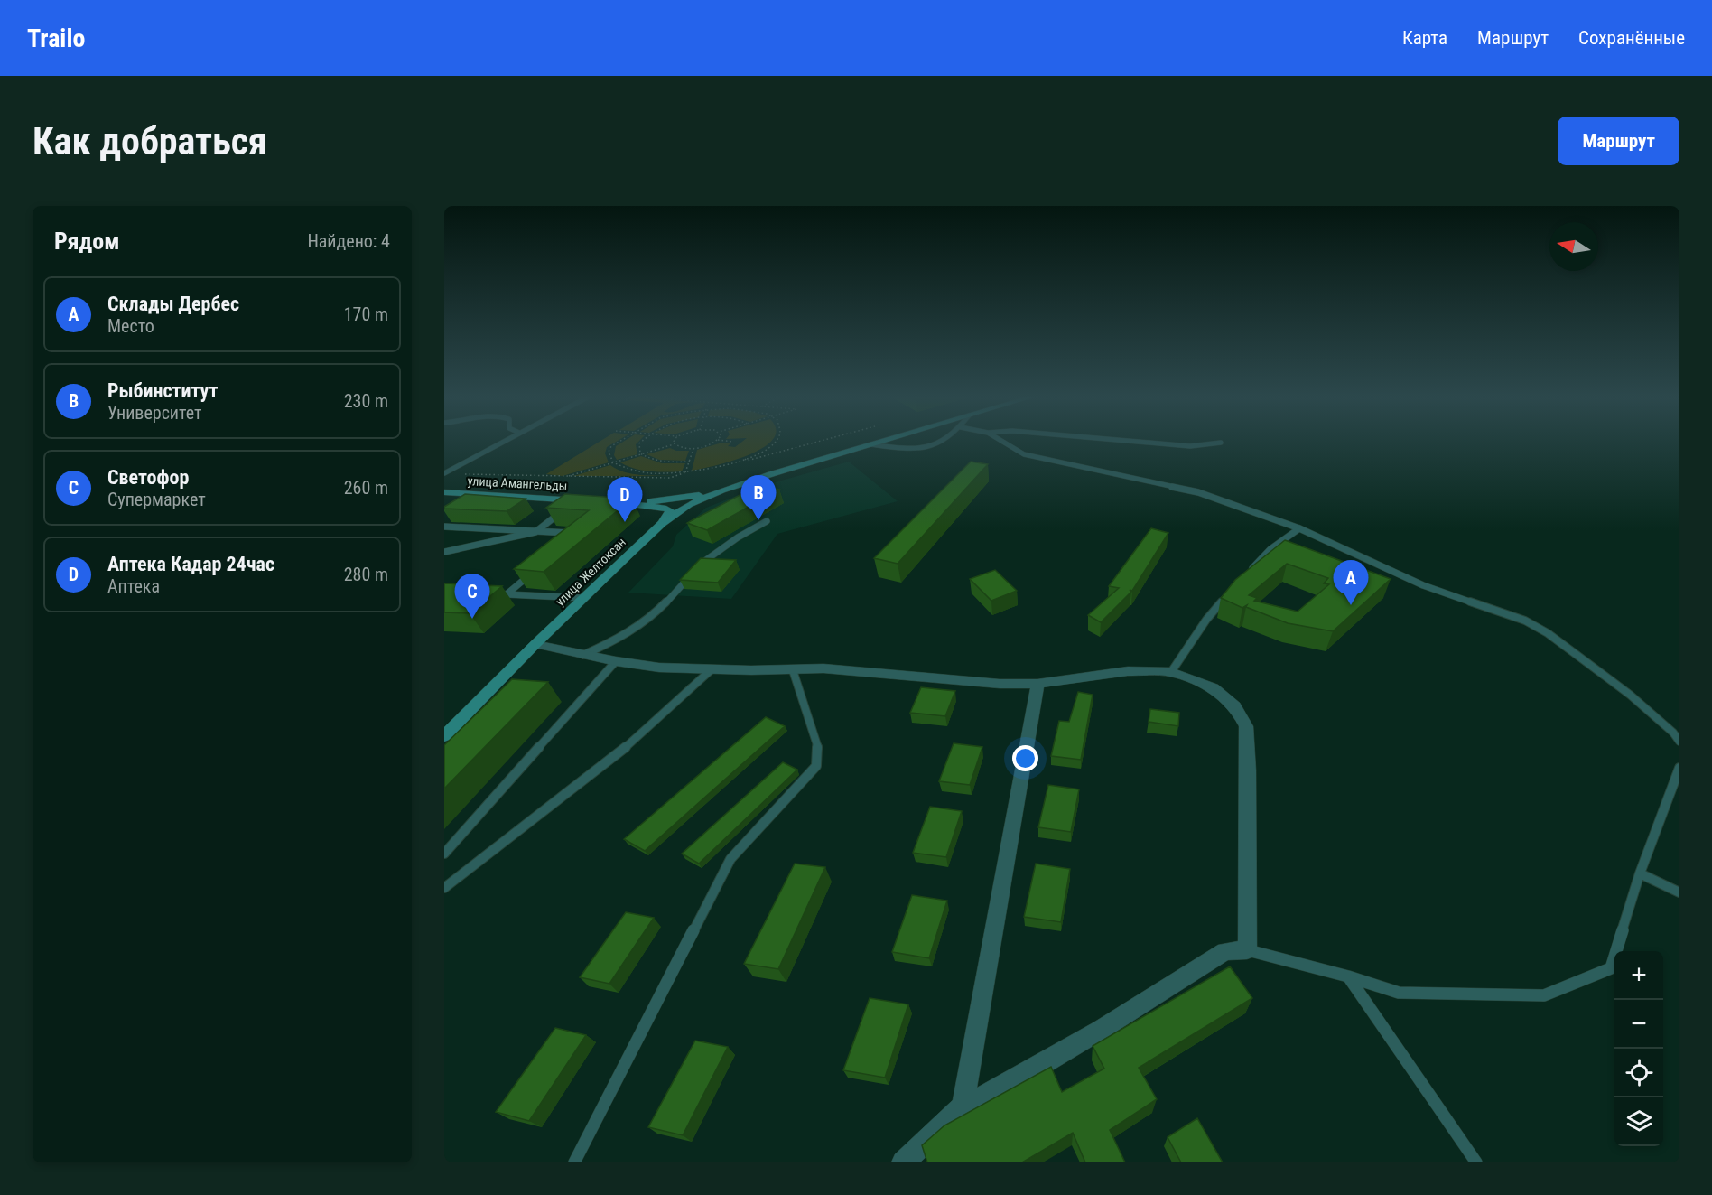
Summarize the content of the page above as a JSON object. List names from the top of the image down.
{
  "streets": {
    "main road": ["улица Амангельды", "улица Желтоксан"]
  },
  "north": "left",
  "page": {
    "header": "Trailo",
    "nav": ["Карта", "Маршрут", "Сохранённые"],
    "buttons": "Маршрут",
    "title": "Как добраться",
    "heading": ["Рядом", "Найдено: 4"],
    "list": [
      {
        "mark": "A",
        "name": "Склады Дербес",
        "note": "Место",
        "value": "170 m"
      },
      {
        "mark": "B",
        "name": "Рыбинститут",
        "note": "Университет",
        "value": "230 m"
      },
      {
        "mark": "C",
        "name": "Светофор",
        "note": "Супермаркет",
        "value": "260 m"
      },
      {
        "mark": "D",
        "name": "Аптека Кадар 24час",
        "note": "Аптека",
        "value": "280 m"
      }
    ],
    "pins": [
      "B",
      "D",
      "A",
      "C"
    ],
    "map_buttons": ["+", "−"]
  }
}
